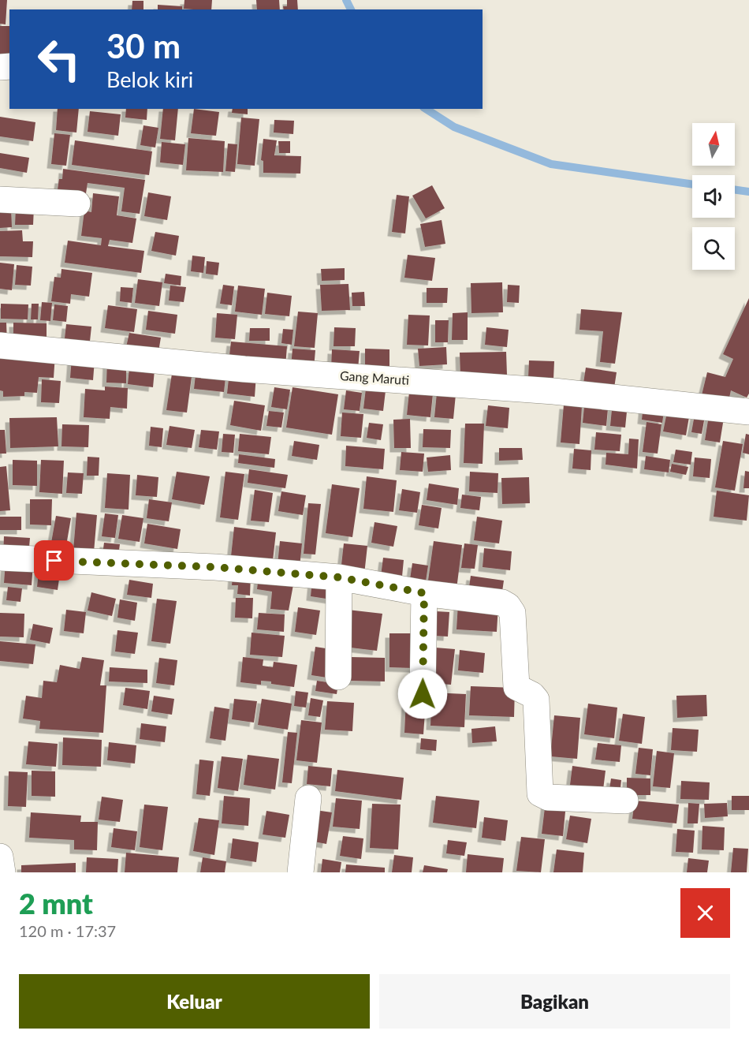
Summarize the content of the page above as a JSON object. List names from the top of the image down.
{
  "streets": {
    "street": ["Gang Maruti"]
  },
  "north": "top",
  "page": {
    "turn": ["30 m", "Belok kiri"],
    "heading": ["2 mnt", "120 m · 17:37"],
    "buttons": ["Keluar", "Bagikan"]
  }
}
